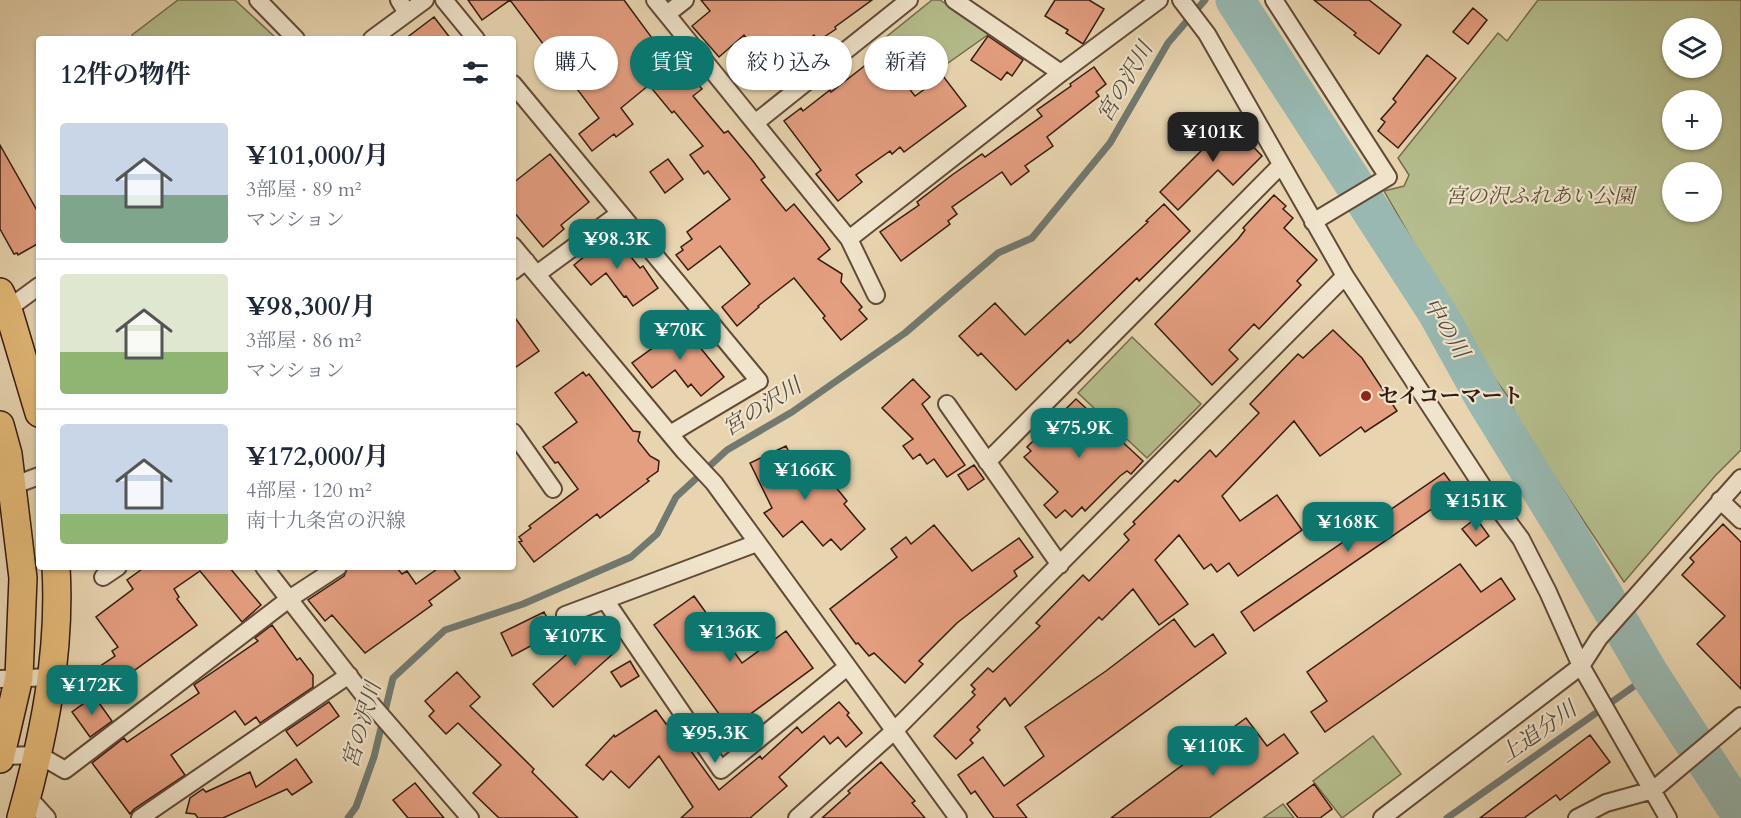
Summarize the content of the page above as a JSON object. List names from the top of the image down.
{
  "water": ["宮の沢川", "中の川", "上追分川"],
  "parks": ["宮の沢ふれあい公園"],
  "places": ["セイコーマート"],
  "page": {
    "map_buttons": ["+", "−"],
    "chip": [
      "購入",
      "賃貸",
      "絞り込み",
      "新着"
    ],
    "heading": "12件の物件",
    "list": [
      {
        "name": "¥101,000/月",
        "note": "3部屋 · 89 m² · マンション"
      },
      {
        "name": "¥98,300/月",
        "note": "3部屋 · 86 m² · マンション"
      },
      {
        "name": "¥172,000/月",
        "note": "4部屋 · 120 m² · 南十九条宮の沢線"
      }
    ],
    "price": [
      "¥101K",
      "¥98.3K",
      "¥70K",
      "¥75.9K",
      "¥166K",
      "¥151K",
      "¥168K",
      "¥136K",
      "¥107K",
      "¥172K",
      "¥95.3K",
      "¥110K"
    ]
  }
}
